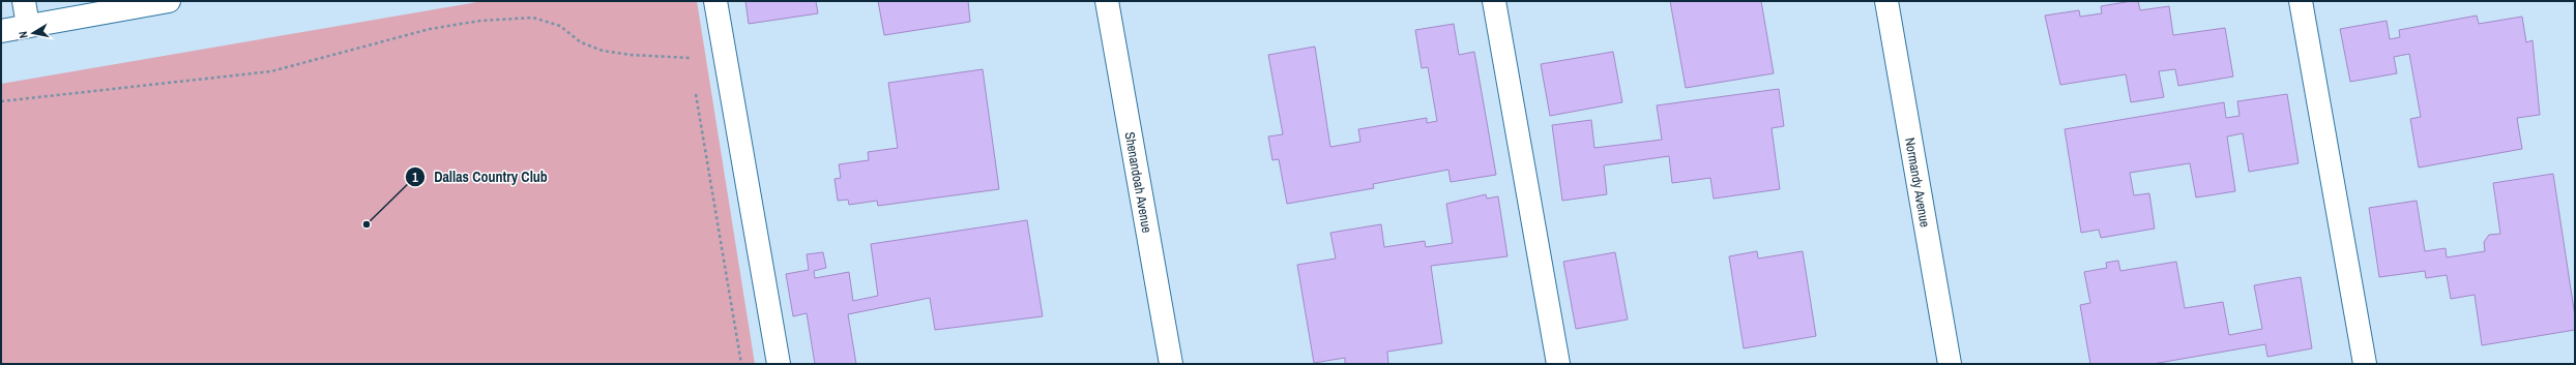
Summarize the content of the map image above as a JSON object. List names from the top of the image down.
{
  "streets": {
    "street": ["Shenandoah Avenue", "Normandy Avenue"]
  },
  "places": ["Dallas Country Club"],
  "north": "left"
}
